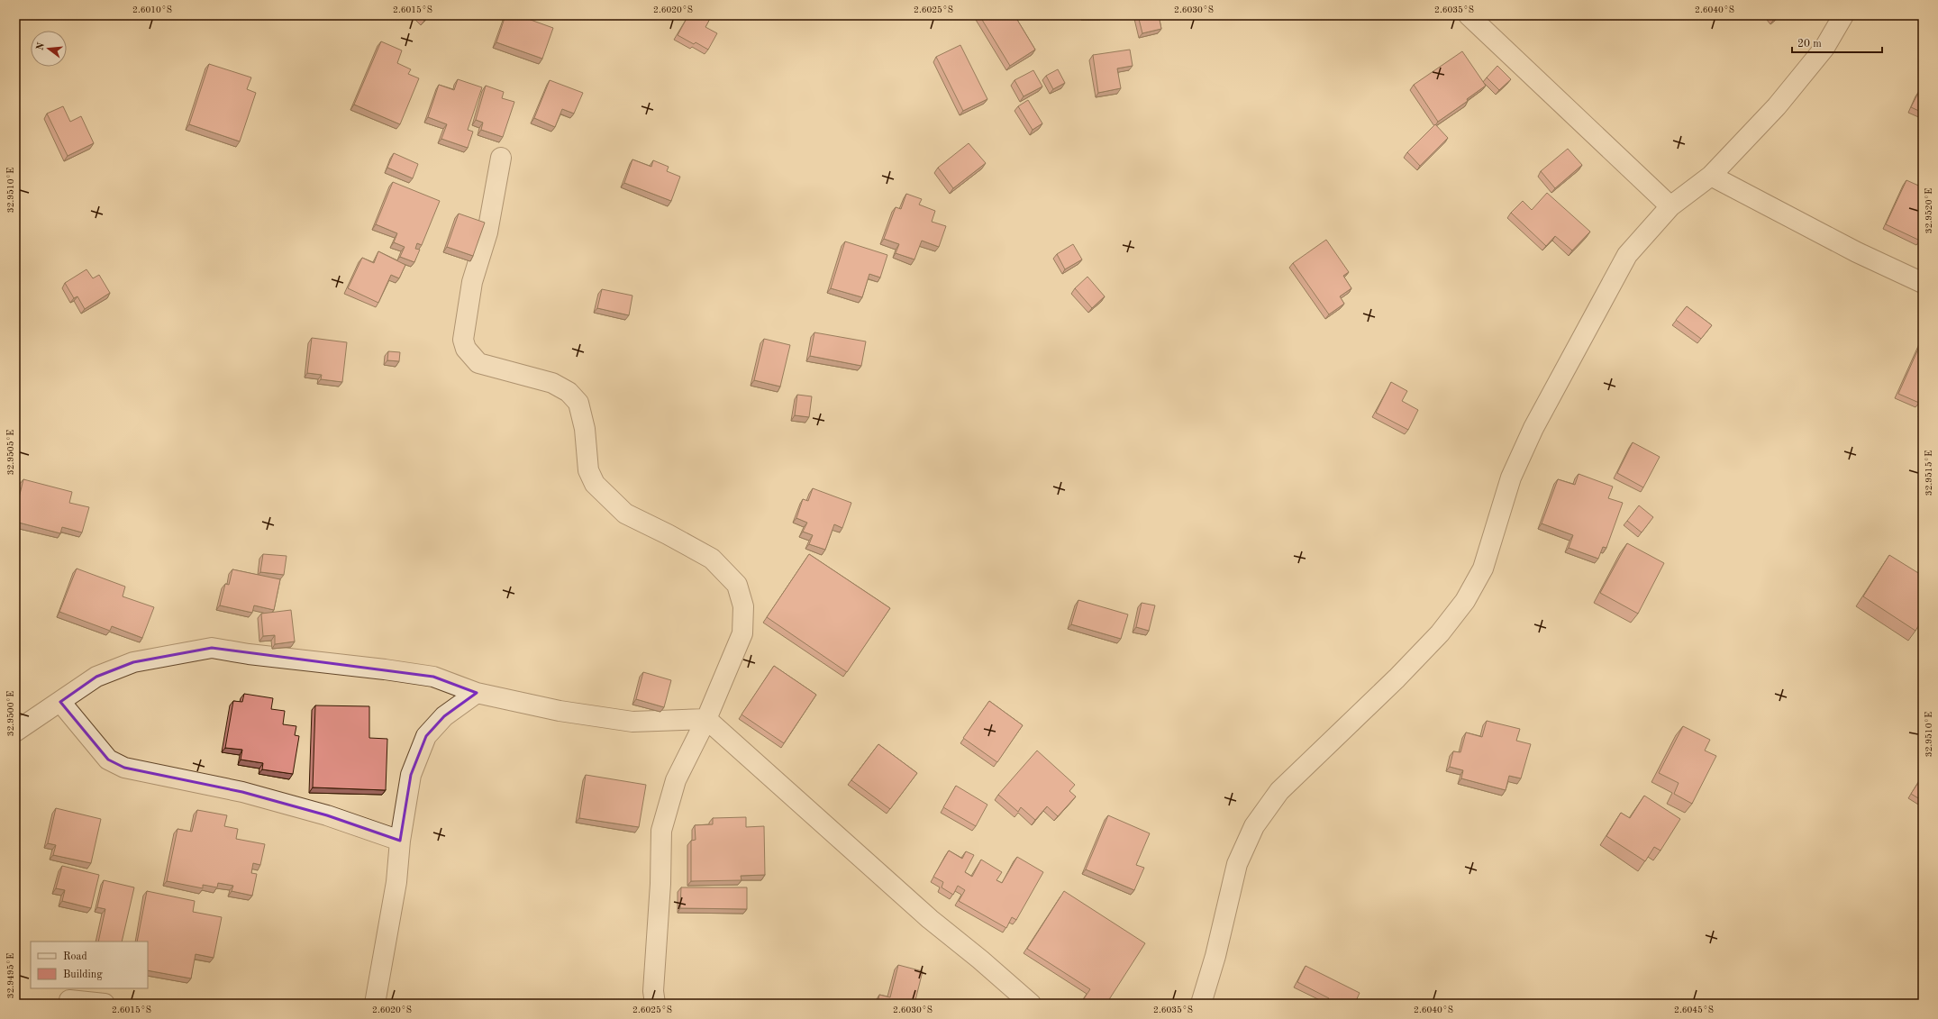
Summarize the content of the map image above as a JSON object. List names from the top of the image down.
{
  "legend": ["Road", "Building"],
  "scale_bar": "20 m",
  "north": "left",
  "coordinates": [
    "2.6010°S",
    "2.6015°S",
    "2.6020°S",
    "2.6025°S",
    "2.6030°S",
    "2.6035°S",
    "2.6040°S",
    "32.9510°E",
    "32.9520°E",
    "32.9505°E",
    "32.9515°E",
    "32.9500°E",
    "32.9495°E",
    "2.6045°S"
  ]
}
